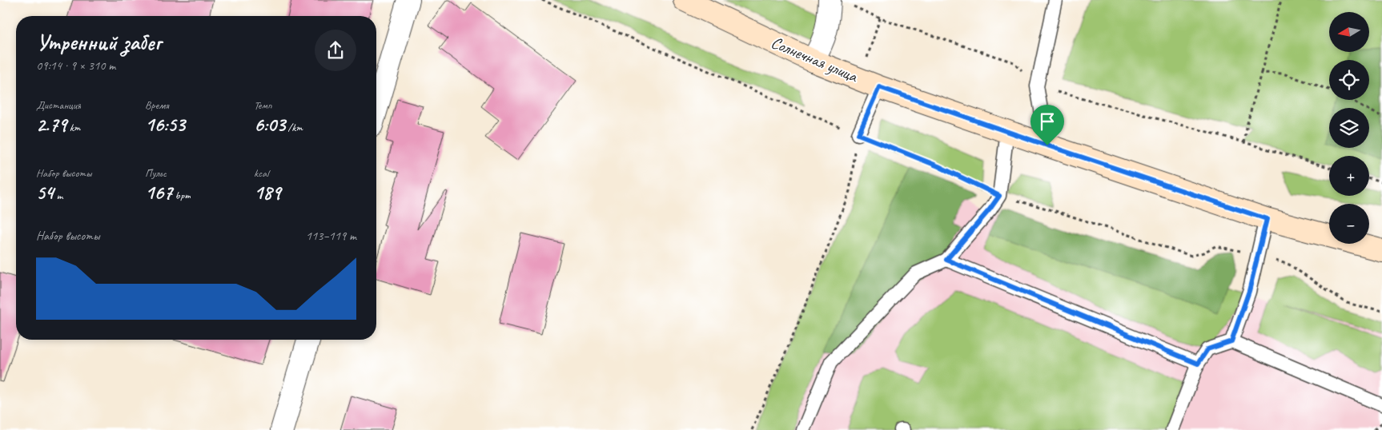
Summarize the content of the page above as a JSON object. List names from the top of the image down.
{
  "streets": {
    "main road": ["Солнечная улица"]
  },
  "north": "left",
  "page": {
    "map_buttons": ["+", "−"],
    "heading": ["Утренний забег", "09:14 · 9 × 310 m"],
    "stats": [
      ["Дистанция", "2.79 km"],
      ["Время", "16:53"],
      ["Темп", "6:03 /km"],
      ["Набор высоты", "54 m"],
      ["Пульс", "167 bpm"],
      ["kcal", "189"]
    ],
    "chart": ["Набор высоты", "113–119 m"]
  }
}
